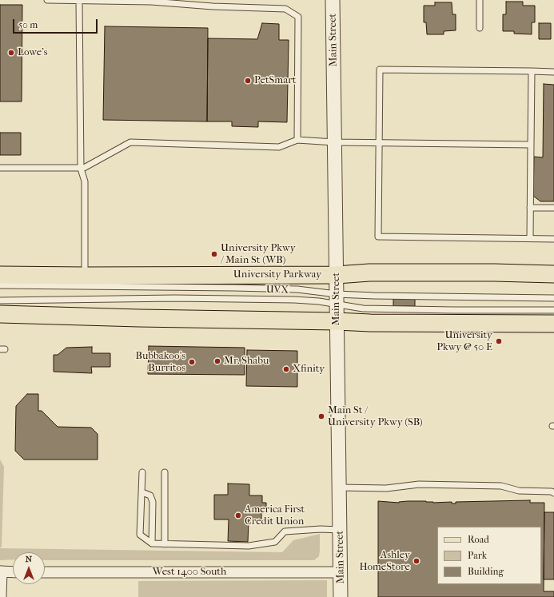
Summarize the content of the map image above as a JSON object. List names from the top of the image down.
{
  "streets": {
    "main road": ["University Parkway"],
    "street": ["Main Street", "West 1400 South"],
    "lane": ["UVX"]
  },
  "crossings": [
    ["Main Street", "University Parkway"],
    ["Main Street", "UVX"],
    ["Main Street", "West 1400 South"]
  ],
  "places": [
    "Lowe's",
    "PetSmart",
    "University Pkwy / Main St (WB)",
    "University Pkwy @ 50 E",
    "Mr. Shabu",
    "Bubbakoo's Burritos",
    "Xfinity",
    "Main St / University Pkwy (SB)",
    "America First Credit Union",
    "Ashley HomeStore"
  ],
  "legend": ["Road", "Park", "Building"],
  "scale_bar": "50 m",
  "north": "top"
}
